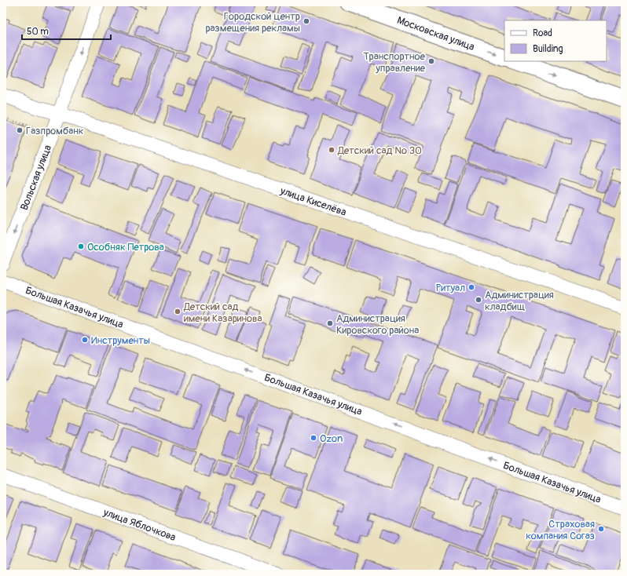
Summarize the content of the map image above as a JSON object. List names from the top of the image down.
{
  "streets": {
    "main road": ["Московская улица"],
    "street": [
      "Вольская улица",
      "улица Киселёва",
      "Большая Казачья улица",
      "улица Яблочкова"
    ]
  },
  "crossings": [
    ["Вольская улица", "улица Киселёва"]
  ],
  "one_way": ["Московская улица", "Вольская улица", "Большая Казачья улица"],
  "places": [
    "Городской центр размещения рекламы",
    "Транспортное управление",
    "Газпромбанк",
    "Детский сад № 30",
    "Особняк Петрова",
    "Ритуал",
    "Администрация кладбищ",
    "Детский сад имени Казаринова",
    "Администрация Кировского района",
    "Инструменты",
    "Ozon",
    "Страховая компания Согаз"
  ],
  "legend": ["Road", "Building"],
  "scale_bar": "50 m"
}
